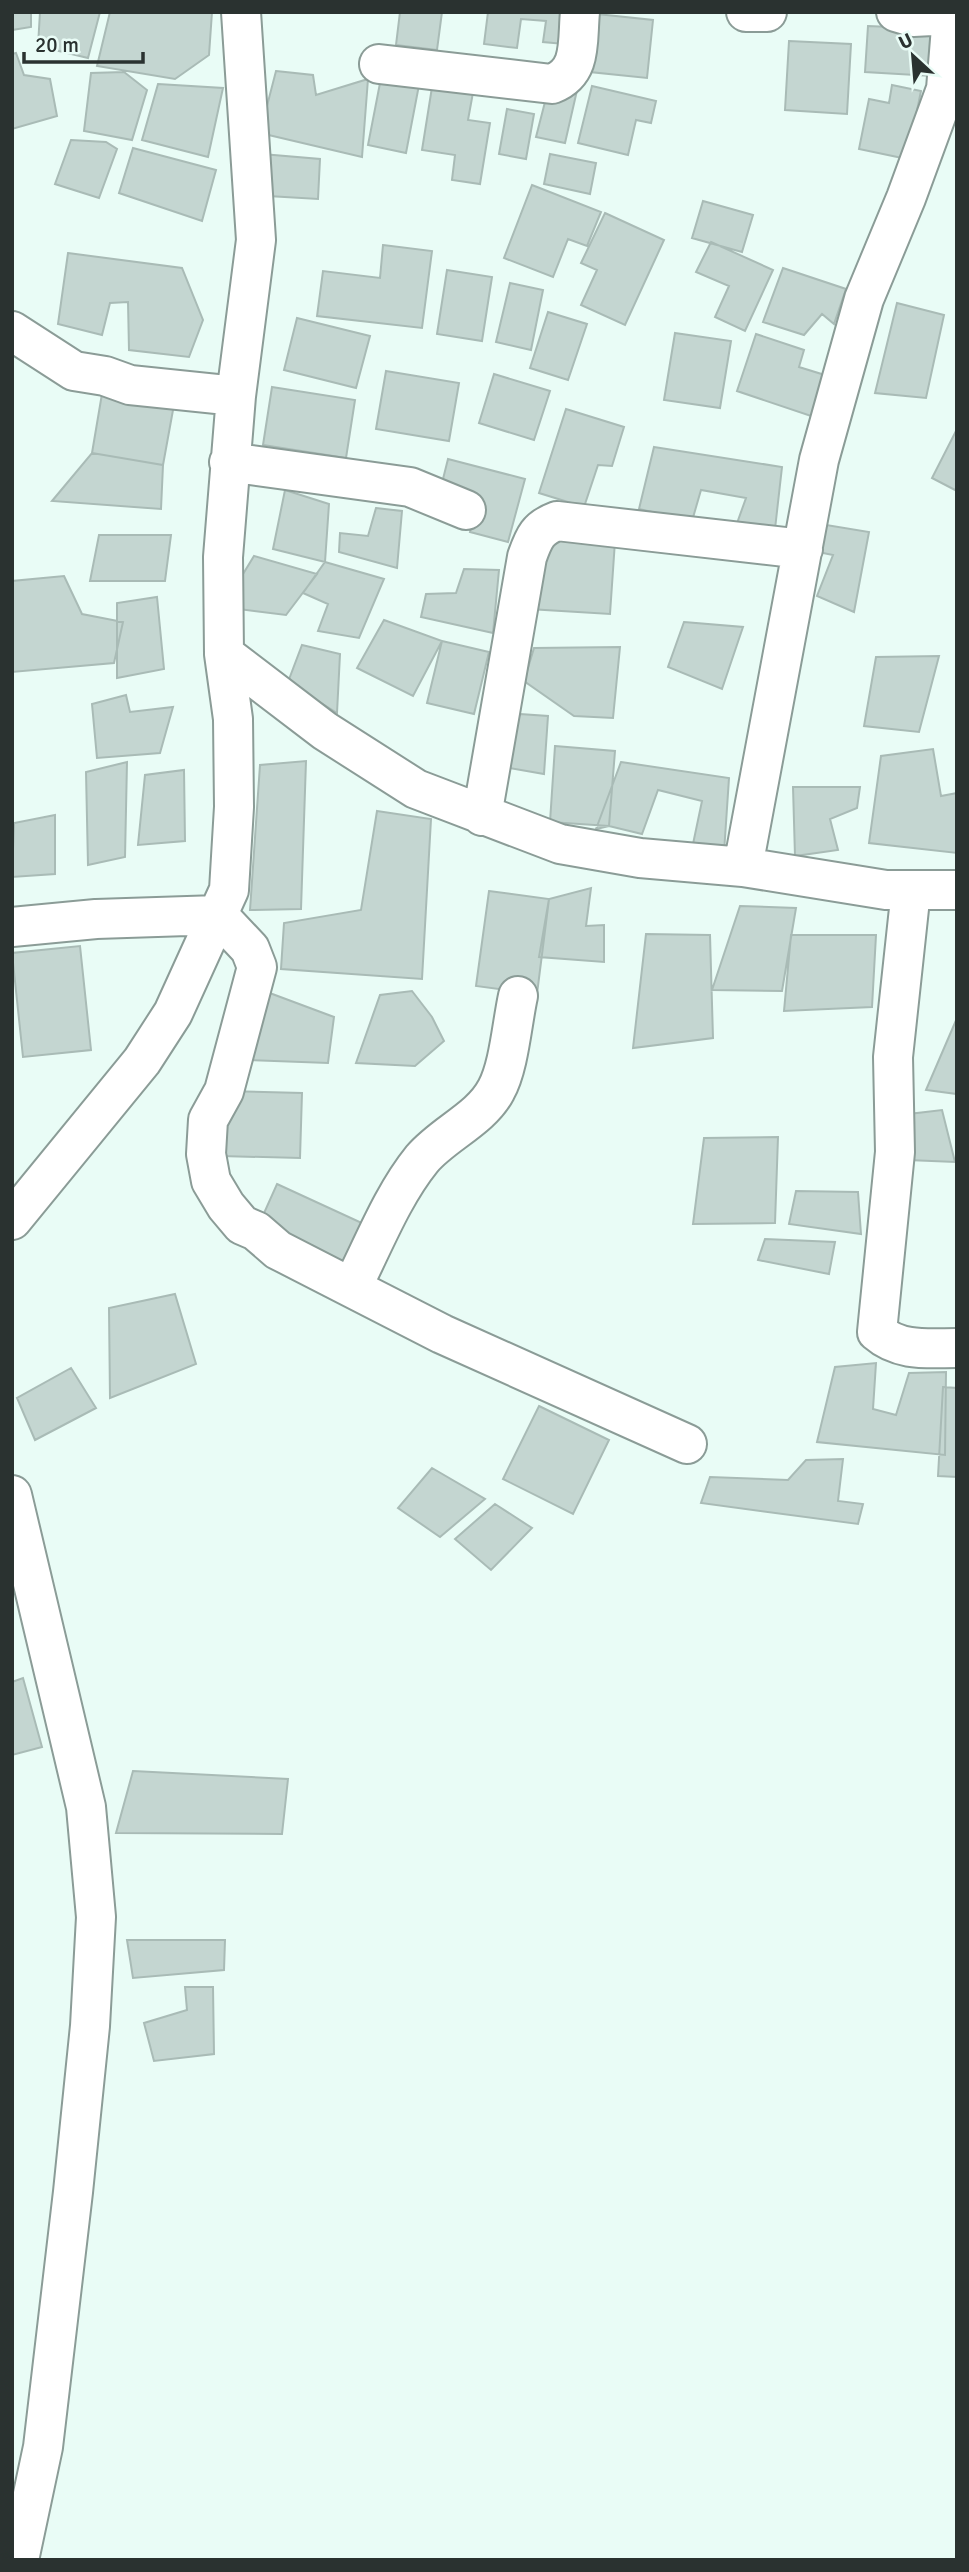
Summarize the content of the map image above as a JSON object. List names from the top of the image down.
{
  "scale_bar": "20 m",
  "north": "top left"
}
